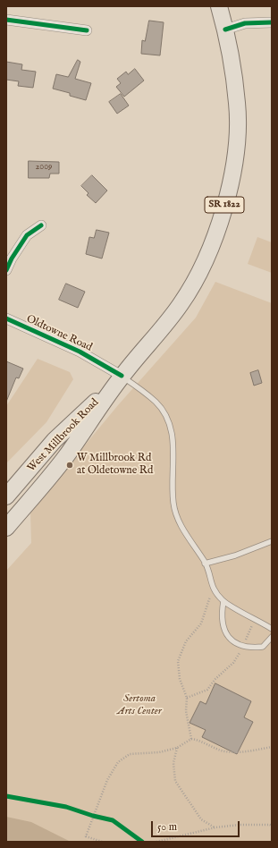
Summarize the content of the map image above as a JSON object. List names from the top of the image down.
{
  "streets": {
    "main road": ["SR 1822", "West Millbrook Road"],
    "street": ["Oldtowne Road"]
  },
  "crossings": [
    ["Oldtowne Road", "West Millbrook Road"]
  ],
  "parks": ["Sertoma Arts Center"],
  "places": ["W Millbrook Rd at Oldetowne Rd"],
  "house_numbers": ["2009"],
  "scale_bar": "50 m"
}
